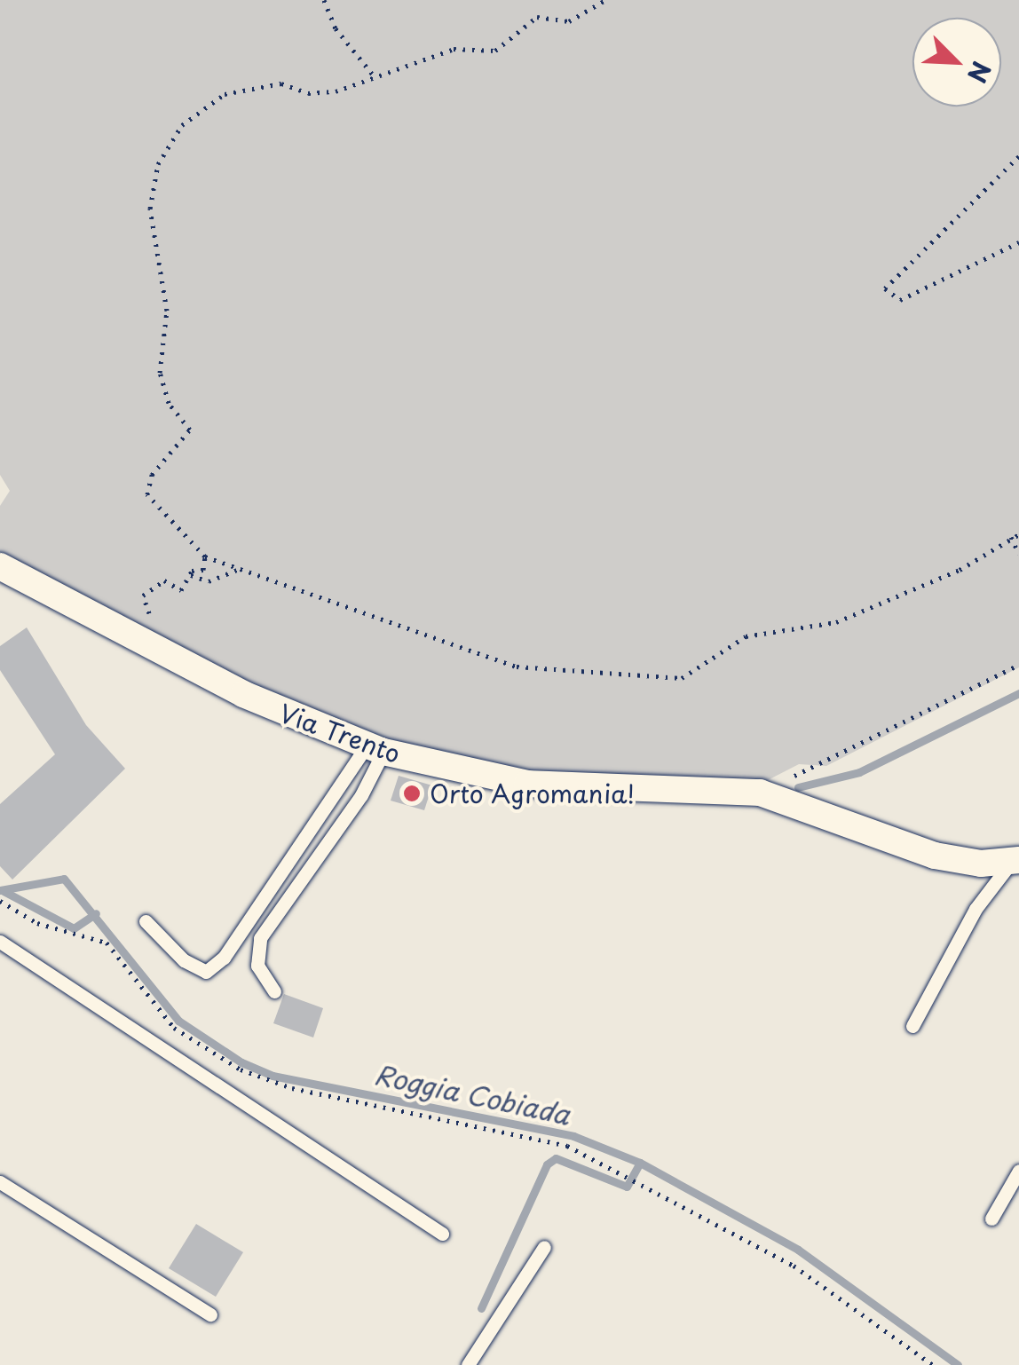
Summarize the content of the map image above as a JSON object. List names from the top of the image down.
{
  "streets": {
    "street": ["Via Trento"]
  },
  "water": ["Roggia Cobiada"],
  "places": ["Orto Agromania!"],
  "north": "bottom right"
}
